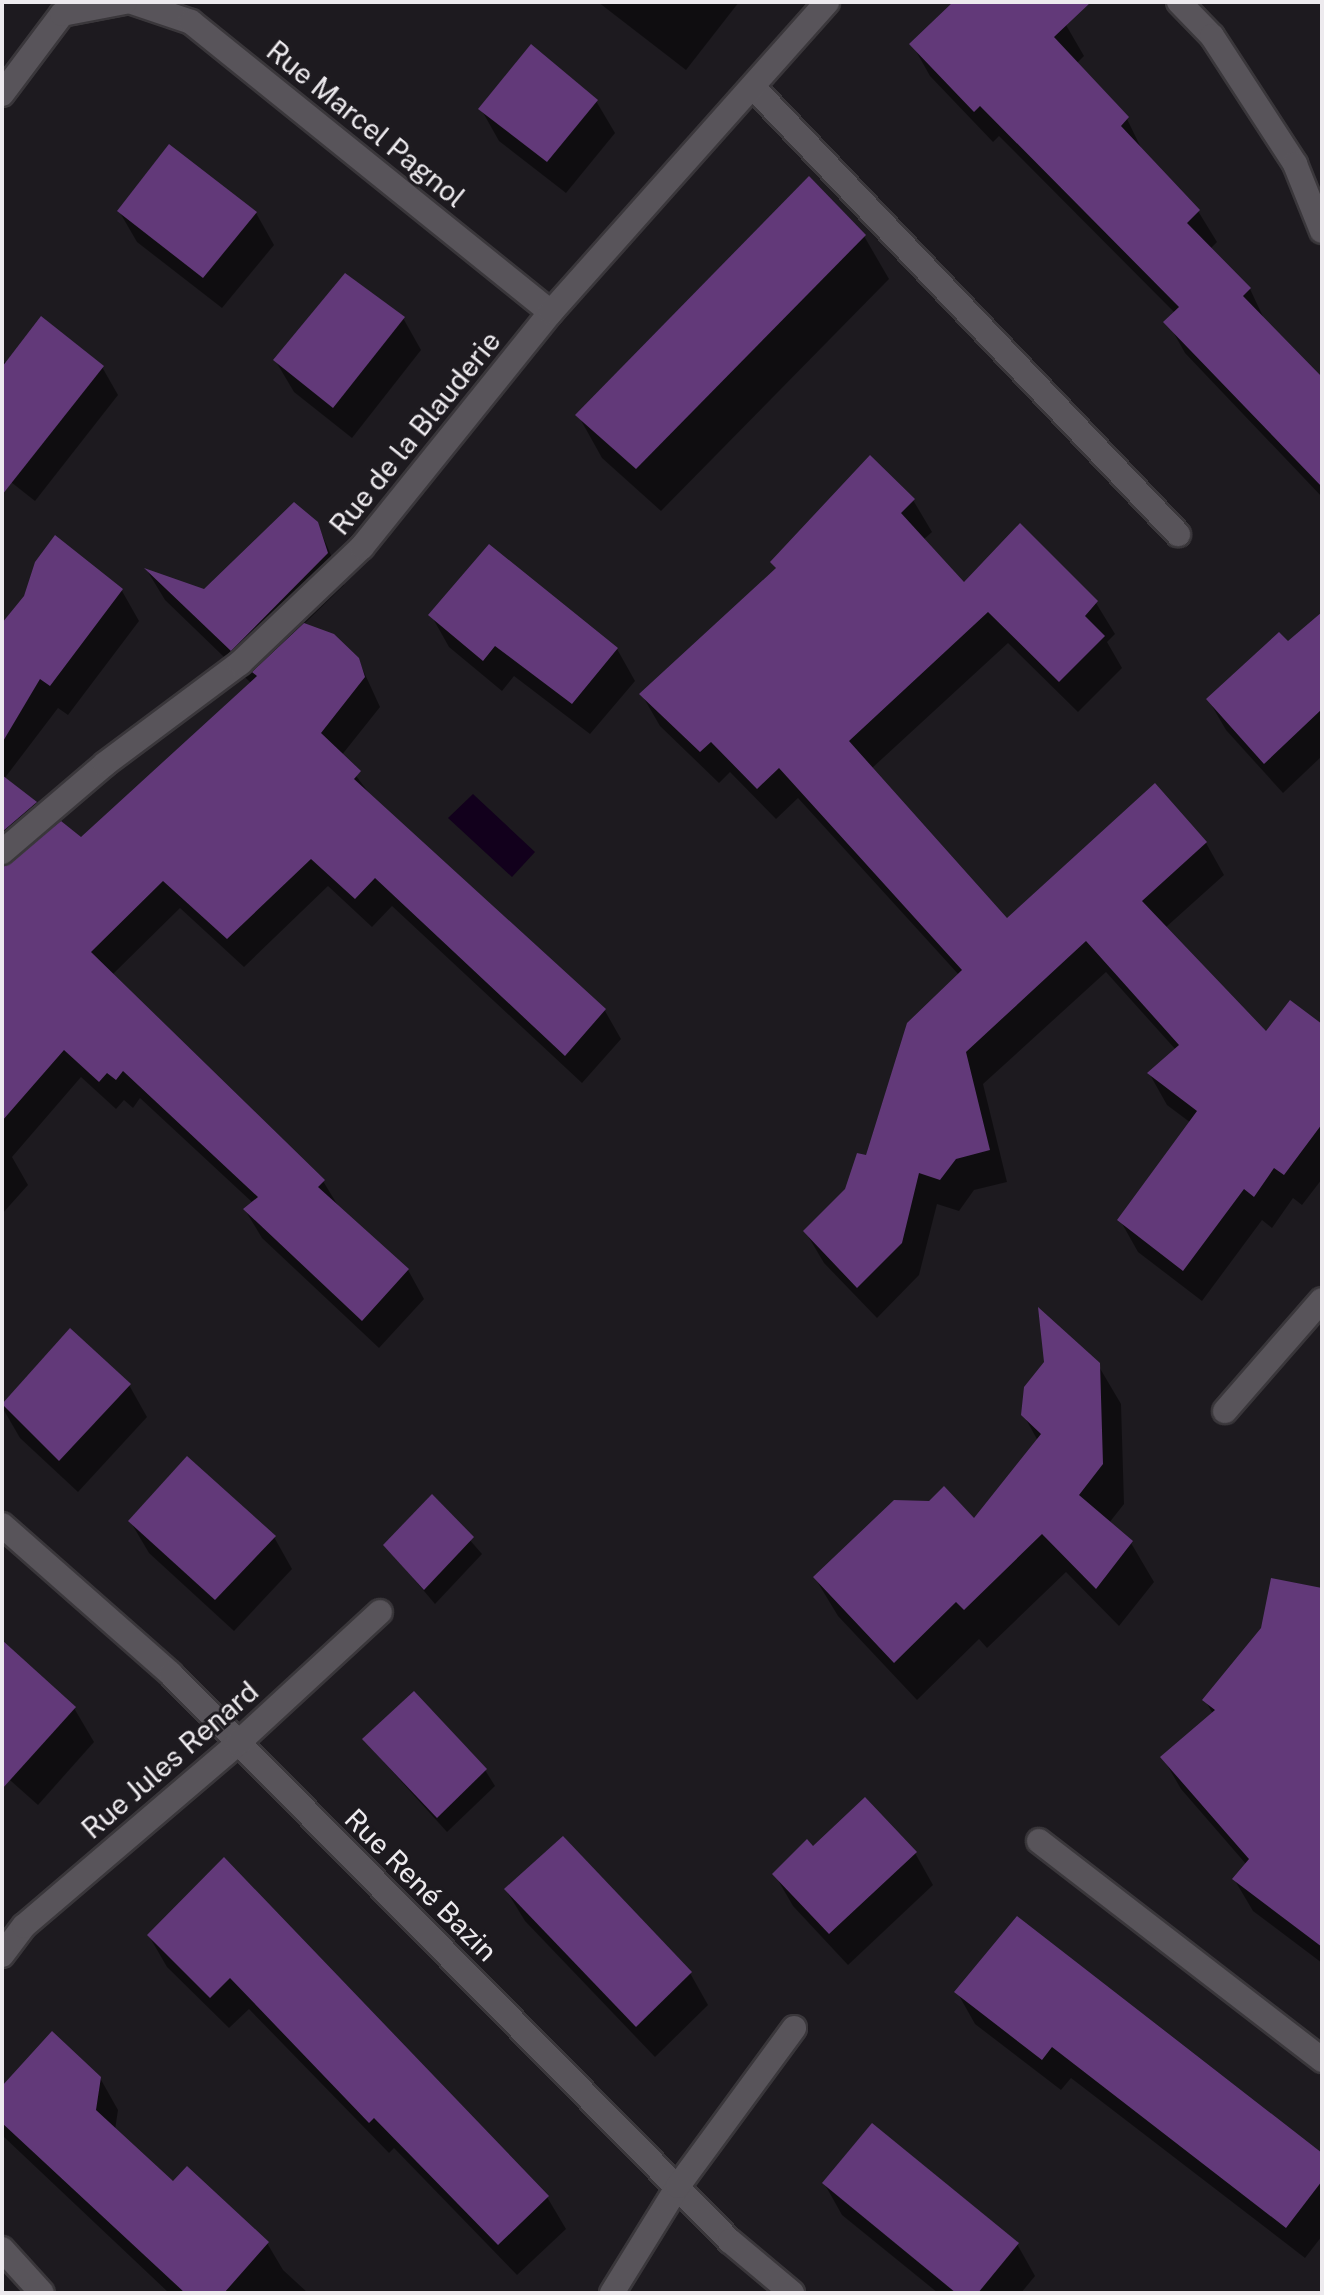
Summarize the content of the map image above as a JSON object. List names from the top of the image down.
{
  "streets": {
    "street": [
      "Rue Marcel Pagnol",
      "Rue de la Blauderie",
      "Rue Jules Renard",
      "Rue René Bazin"
    ]
  },
  "crossings": [
    ["Rue Marcel Pagnol", "Rue de la Blauderie"],
    ["Rue Jules Renard", "Rue René Bazin"]
  ]
}
